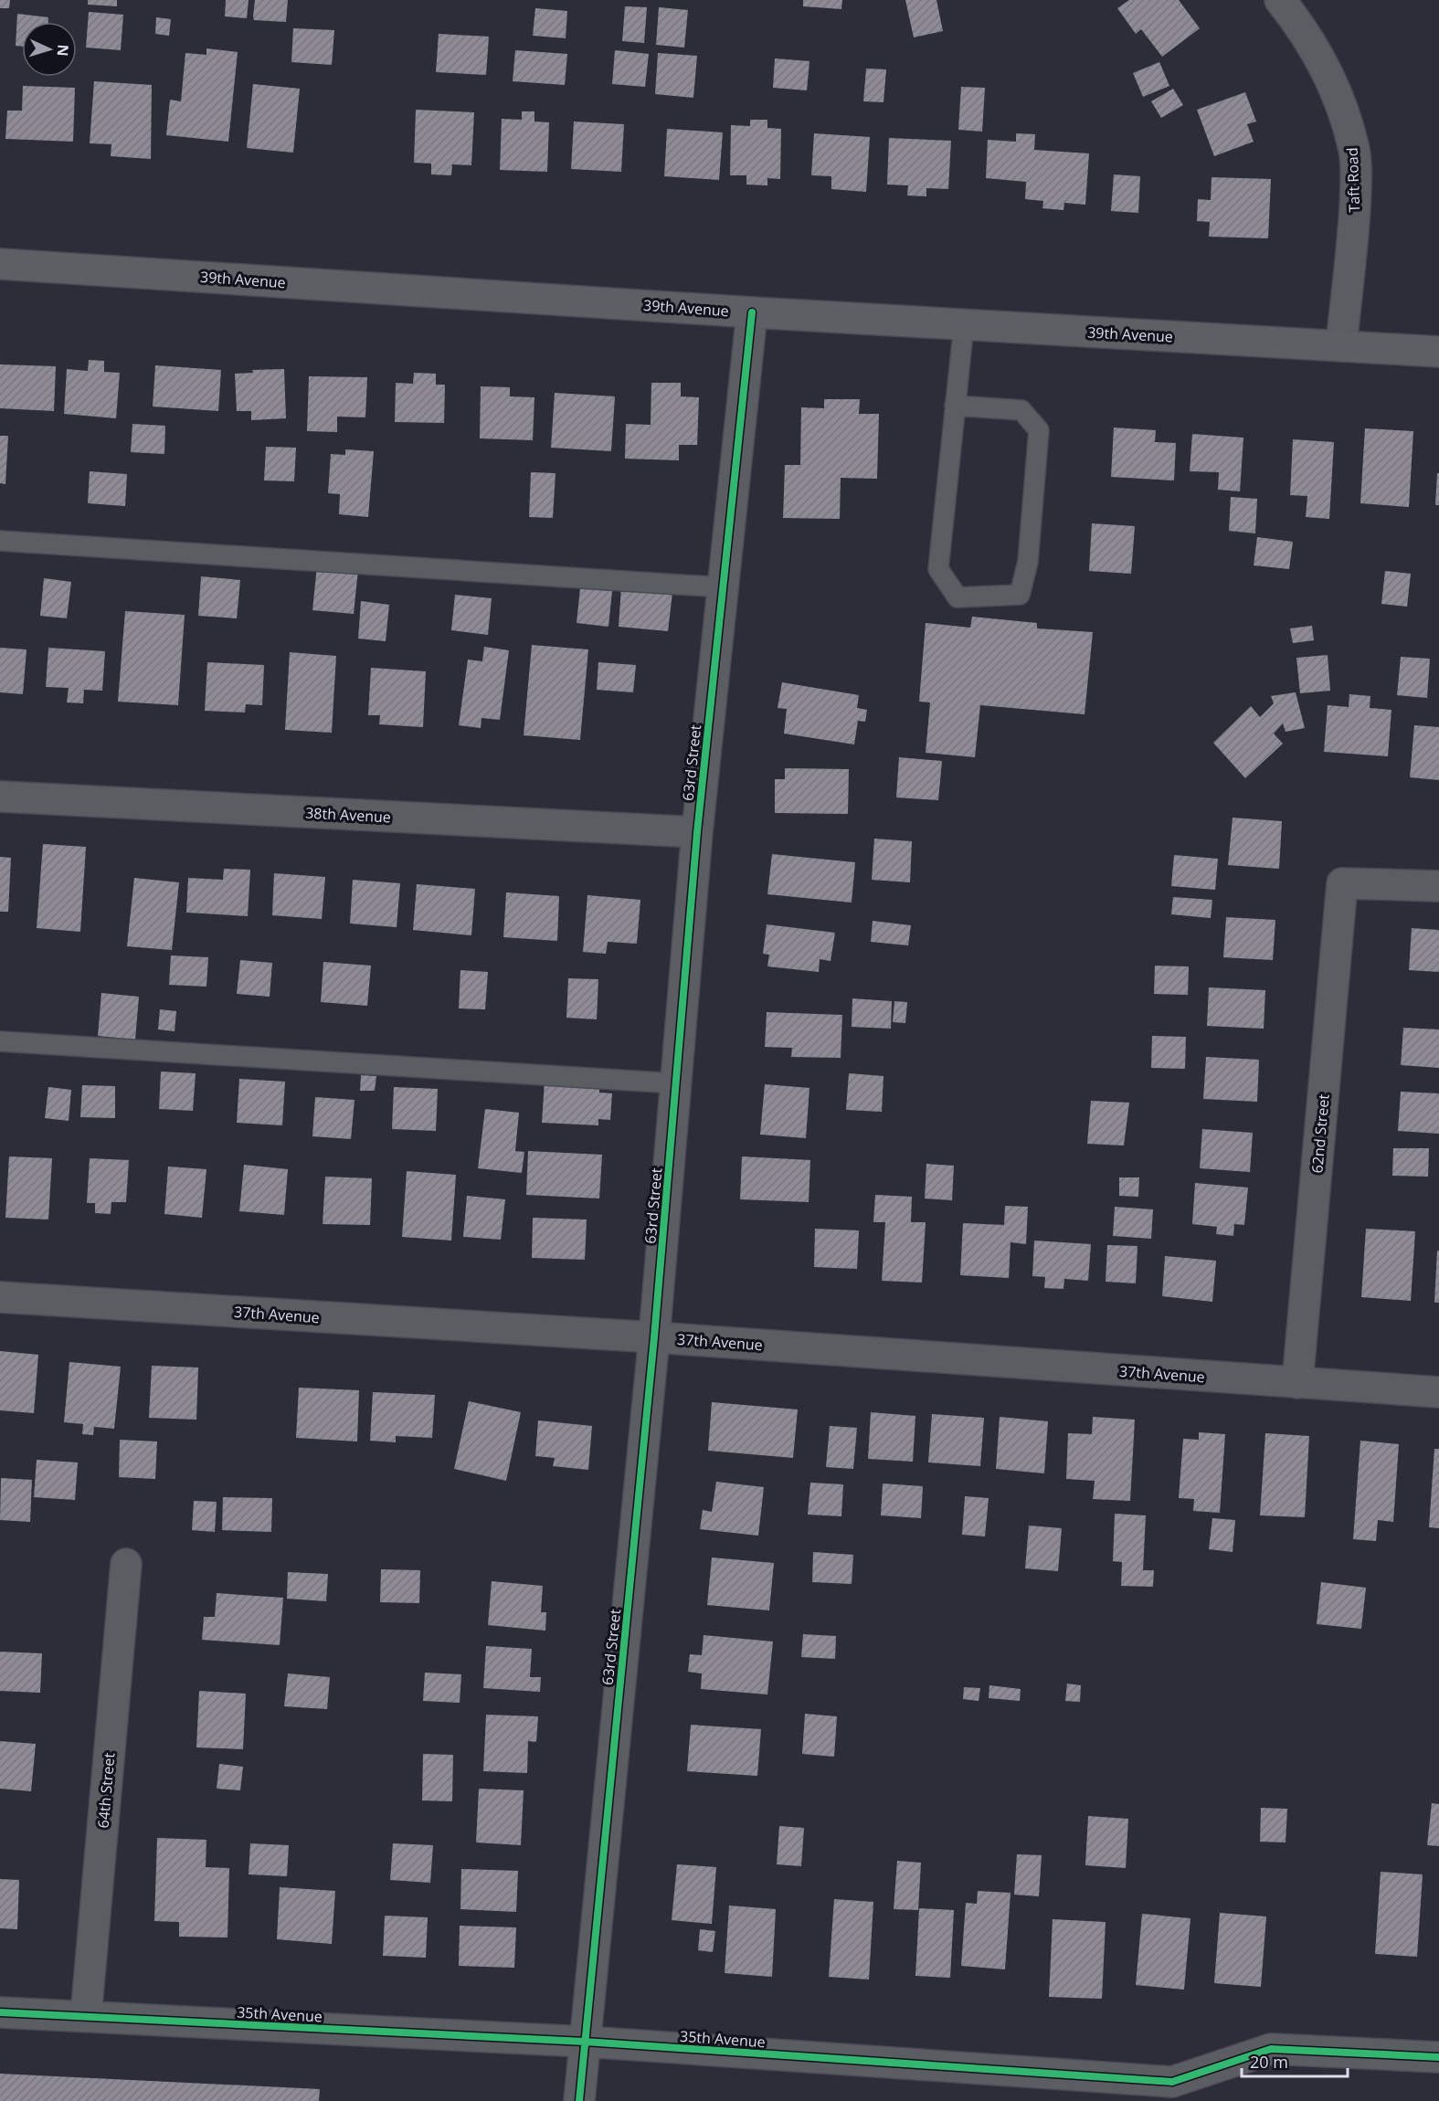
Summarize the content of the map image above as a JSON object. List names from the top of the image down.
{
  "streets": {
    "main road": ["39th Avenue"],
    "street": [
      "Taft Road",
      "63rd Street",
      "38th Avenue",
      "62nd Street",
      "37th Avenue",
      "64th Street",
      "35th Avenue"
    ]
  },
  "crossings": [
    ["Taft Road", "39th Avenue"],
    ["39th Avenue", "63rd Street"],
    ["63rd Street", "38th Avenue"],
    ["63rd Street", "37th Avenue"],
    ["63rd Street", "35th Avenue"],
    ["62nd Street", "37th Avenue"],
    ["64th Street", "35th Avenue"]
  ],
  "scale_bar": "20 m",
  "north": "right"
}
